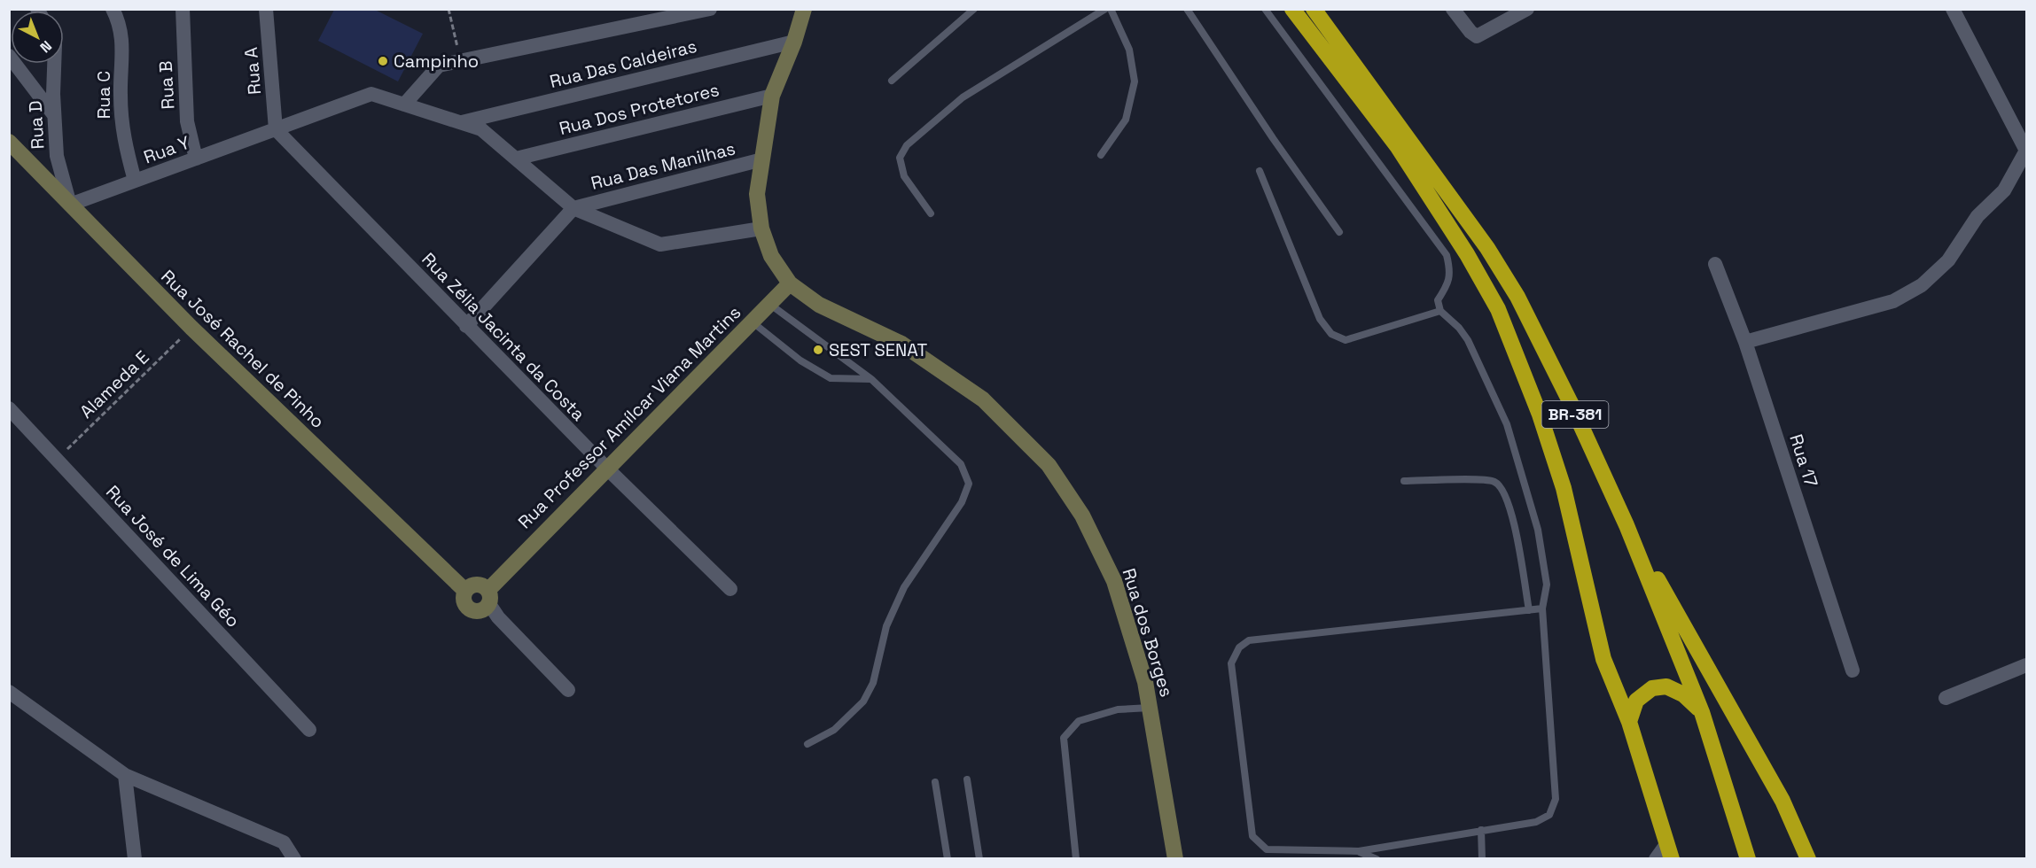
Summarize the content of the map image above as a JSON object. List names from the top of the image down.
{
  "streets": {
    "highway": ["BR-381"],
    "street": [
      "Rua Das Caldeiras",
      "Rua A",
      "Rua B",
      "Rua C",
      "Rua Dos Protetores",
      "Rua D",
      "Rua Y",
      "Rua Das Manilhas",
      "Rua Zélia Jacinta da Costa",
      "Rua José Rachel de Pinho",
      "Rua Professor Amílcar Viana Martins",
      "Rua 17",
      "Rua José de Lima Géo",
      "Rua dos Borges"
    ],
    "path": ["Alameda E"]
  },
  "crossings": [
    ["Rua Das Caldeiras", "Rua Y"],
    ["Rua Das Caldeiras", "Rua dos Borges"],
    ["Rua A", "Rua Y"],
    ["Rua A", "Rua Zélia Jacinta da Costa"],
    ["Rua B", "Rua Y"],
    ["Rua C", "Rua Y"],
    ["Rua Dos Protetores", "Rua Y"],
    ["Rua Dos Protetores", "Rua dos Borges"],
    ["Rua D", "Rua Y"],
    ["Rua D", "Rua José Rachel de Pinho"],
    ["Rua Y", "Rua Das Manilhas"],
    ["Rua Y", "Rua Zélia Jacinta da Costa"],
    ["Rua Y", "Rua José Rachel de Pinho"],
    ["Rua Y", "Rua dos Borges"],
    ["Rua Das Manilhas", "Rua dos Borges"],
    ["Rua Zélia Jacinta da Costa", "Rua Professor Amílcar Viana Martins"],
    ["Rua José Rachel de Pinho", "Alameda E"],
    ["Rua José Rachel de Pinho", "Rua Professor Amílcar Viana Martins"],
    ["Alameda E", "Rua José de Lima Géo"],
    ["Rua Professor Amílcar Viana Martins", "Rua dos Borges"]
  ],
  "places": ["Campinho", "SEST SENAT"],
  "north": "bottom right"
}
